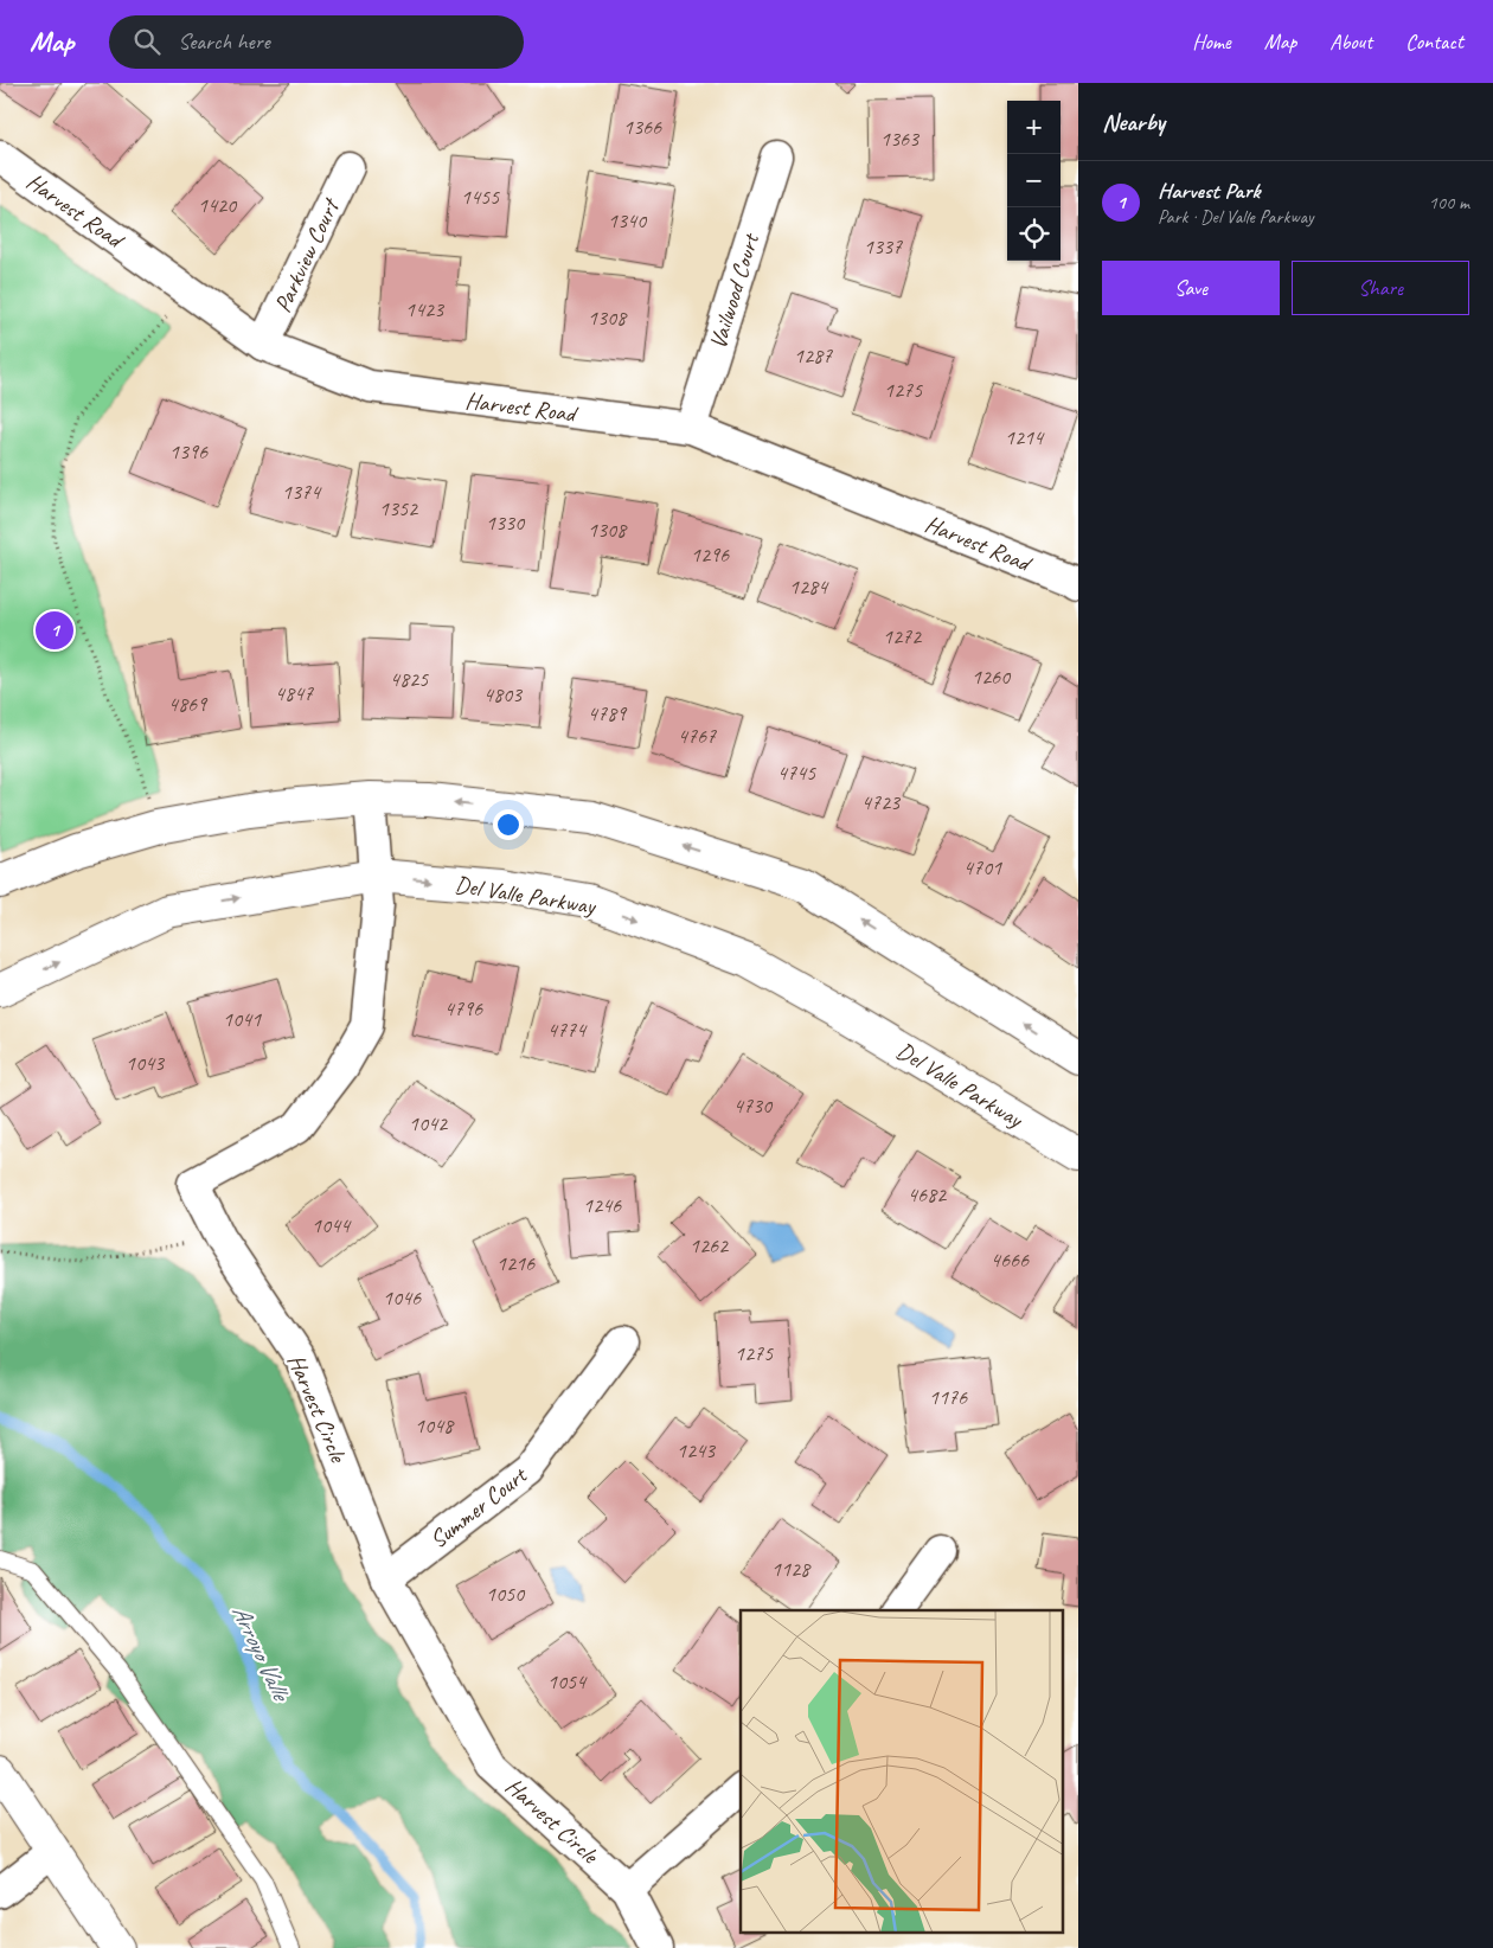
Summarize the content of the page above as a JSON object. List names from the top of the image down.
{
  "streets": {
    "main road": ["Del Valle Parkway"],
    "street": [
      "Harvest Road",
      "Parkview Court",
      "Vailwood Court",
      "Harvest Circle",
      "Summer Court"
    ]
  },
  "crossings": [
    ["Harvest Road", "Parkview Court"],
    ["Harvest Road", "Vailwood Court"],
    ["Del Valle Parkway", "Harvest Circle"],
    ["Harvest Circle", "Summer Court"]
  ],
  "water": ["Arroyo Valle"],
  "house_numbers": [
    "1366",
    "1363",
    "1455",
    "1420",
    "1340",
    "1337",
    "1423",
    "1308",
    "1287",
    "1275",
    "1214",
    "1396",
    "1374",
    "1352",
    "1330",
    "1308",
    "1296",
    "1284",
    "1272",
    "1260",
    "4825",
    "4847",
    "4803",
    "4869",
    "4789",
    "4767",
    "4745",
    "4723",
    "4701",
    "4796",
    "1041",
    "4774",
    "1043",
    "4730",
    "1042",
    "4682",
    "1246",
    "1044",
    "1262",
    "4666",
    "1216",
    "1046",
    "1275",
    "1176",
    "1048",
    "1243",
    "1128",
    "1050",
    "1054"
  ],
  "page": {
    "header": "Map",
    "search": "Search here",
    "nav": [
      "Home",
      "Map",
      "About",
      "Contact"
    ],
    "heading": "Nearby",
    "map_buttons": ["+", "−"],
    "list": [
      {
        "mark": "1",
        "name": "Harvest Park",
        "note": "Park · Del Valle Parkway",
        "value": "100 m"
      }
    ],
    "buttons": ["Save", "Share"],
    "pins": "1"
  }
}
